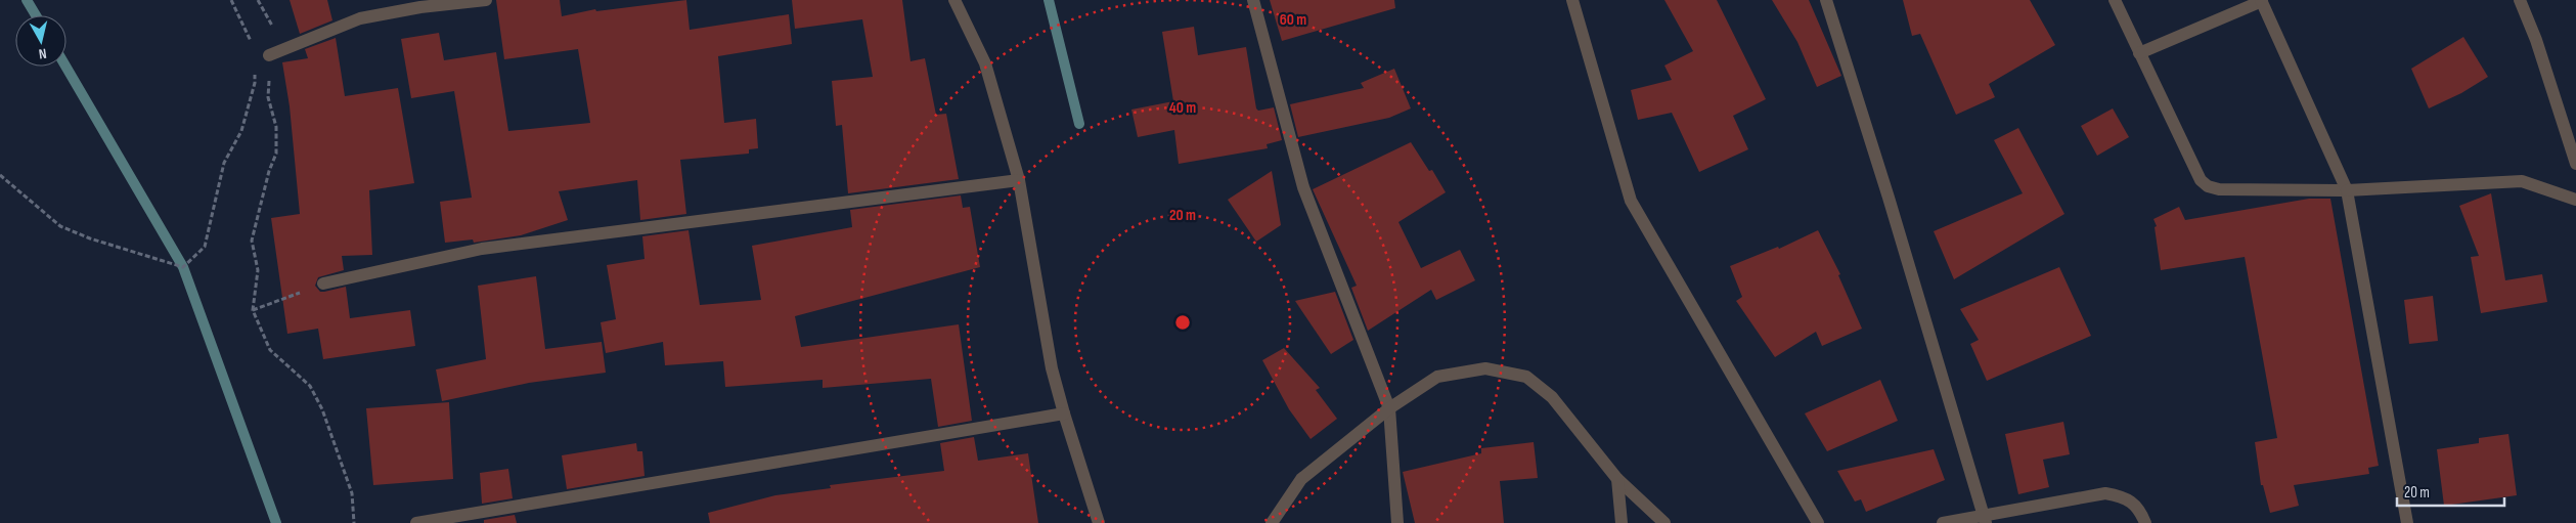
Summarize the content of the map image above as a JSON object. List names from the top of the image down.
{
  "scale_bar": "20 m",
  "north": "bottom",
  "rings": ["60 m", "40 m", "20 m"]
}
